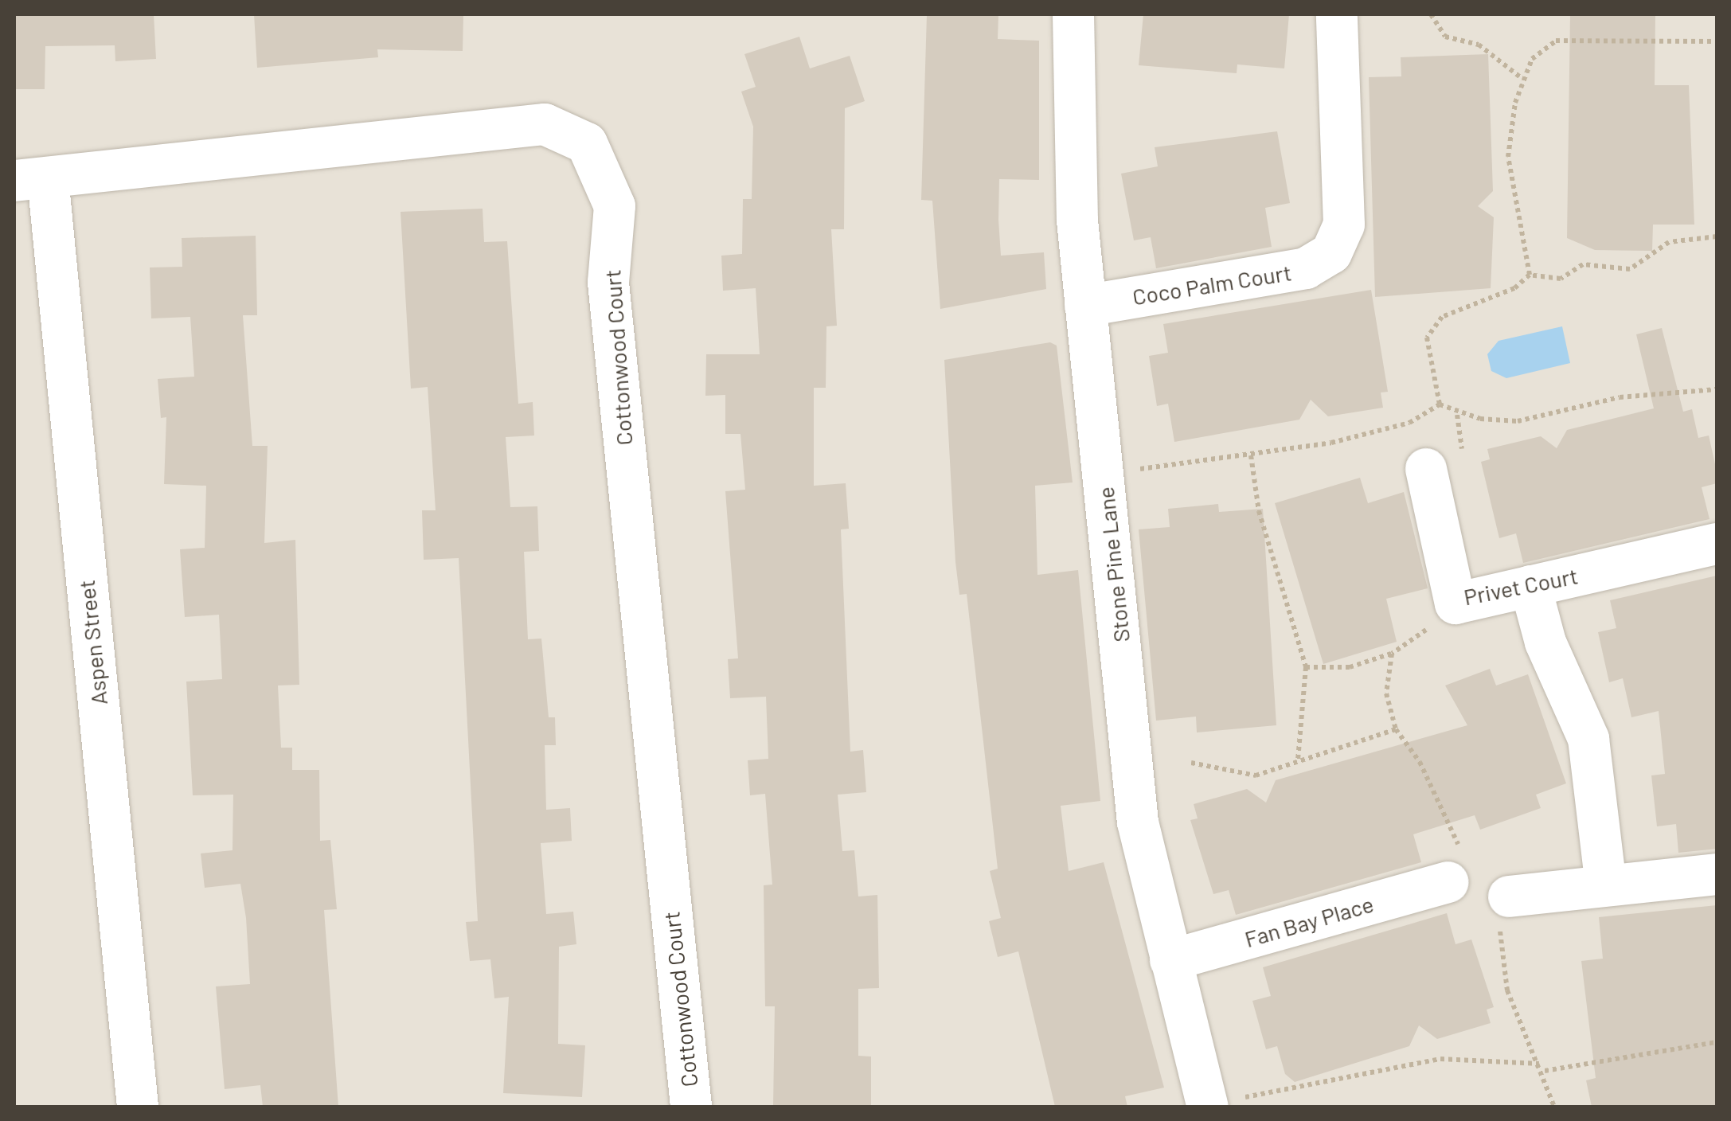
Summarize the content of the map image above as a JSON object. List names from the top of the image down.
{
  "streets": {
    "street": [
      "Coco Palm Court",
      "Cottonwood Court",
      "Stone Pine Lane",
      "Privet Court",
      "Aspen Street",
      "Fan Bay Place"
    ]
  },
  "crossings": [
    ["Coco Palm Court", "Stone Pine Lane"],
    ["Cottonwood Court", "Aspen Street"],
    ["Stone Pine Lane", "Fan Bay Place"]
  ]
}
